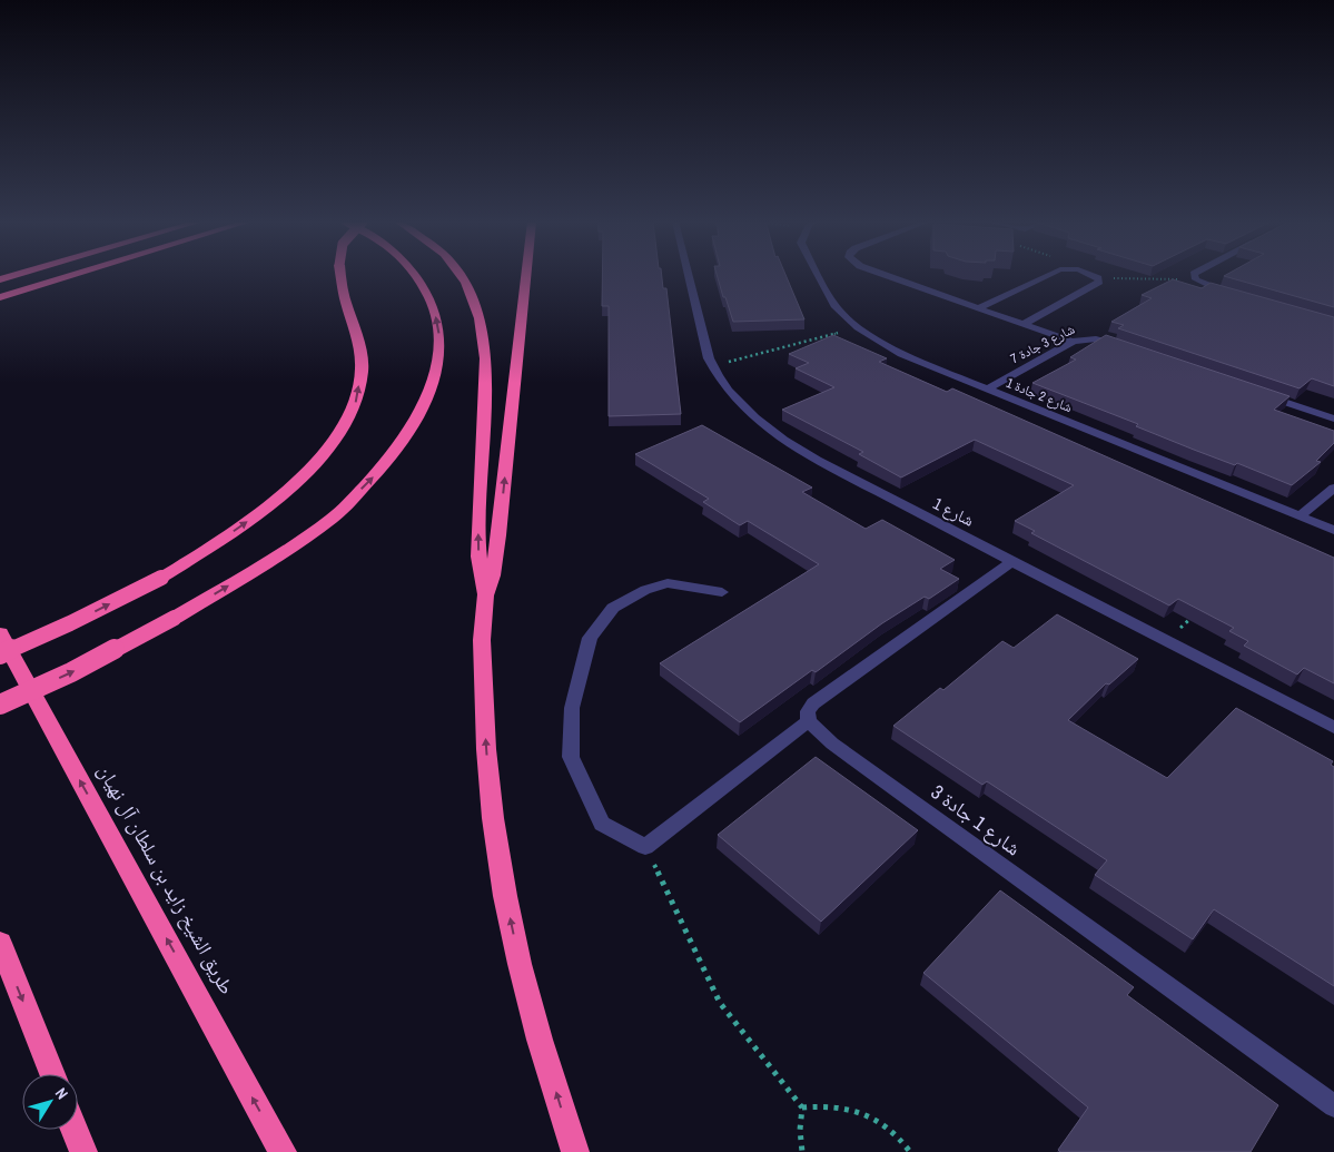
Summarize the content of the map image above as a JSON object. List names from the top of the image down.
{
  "streets": {
    "highway": ["طريق الشيخ زايد بن سلطان آل نهيان"],
    "street": [
      "شارع 3 جادة 7",
      "شارع 2 جادة 1",
      "شارع 1",
      "شارع 1 جادة 3"
    ]
  },
  "crossings": [
    ["شارع 3 جادة 7", "شارع 2 جادة 1"]
  ],
  "one_way": ["طريق الشيخ زايد بن سلطان آل نهيان"],
  "north": "top right"
}
